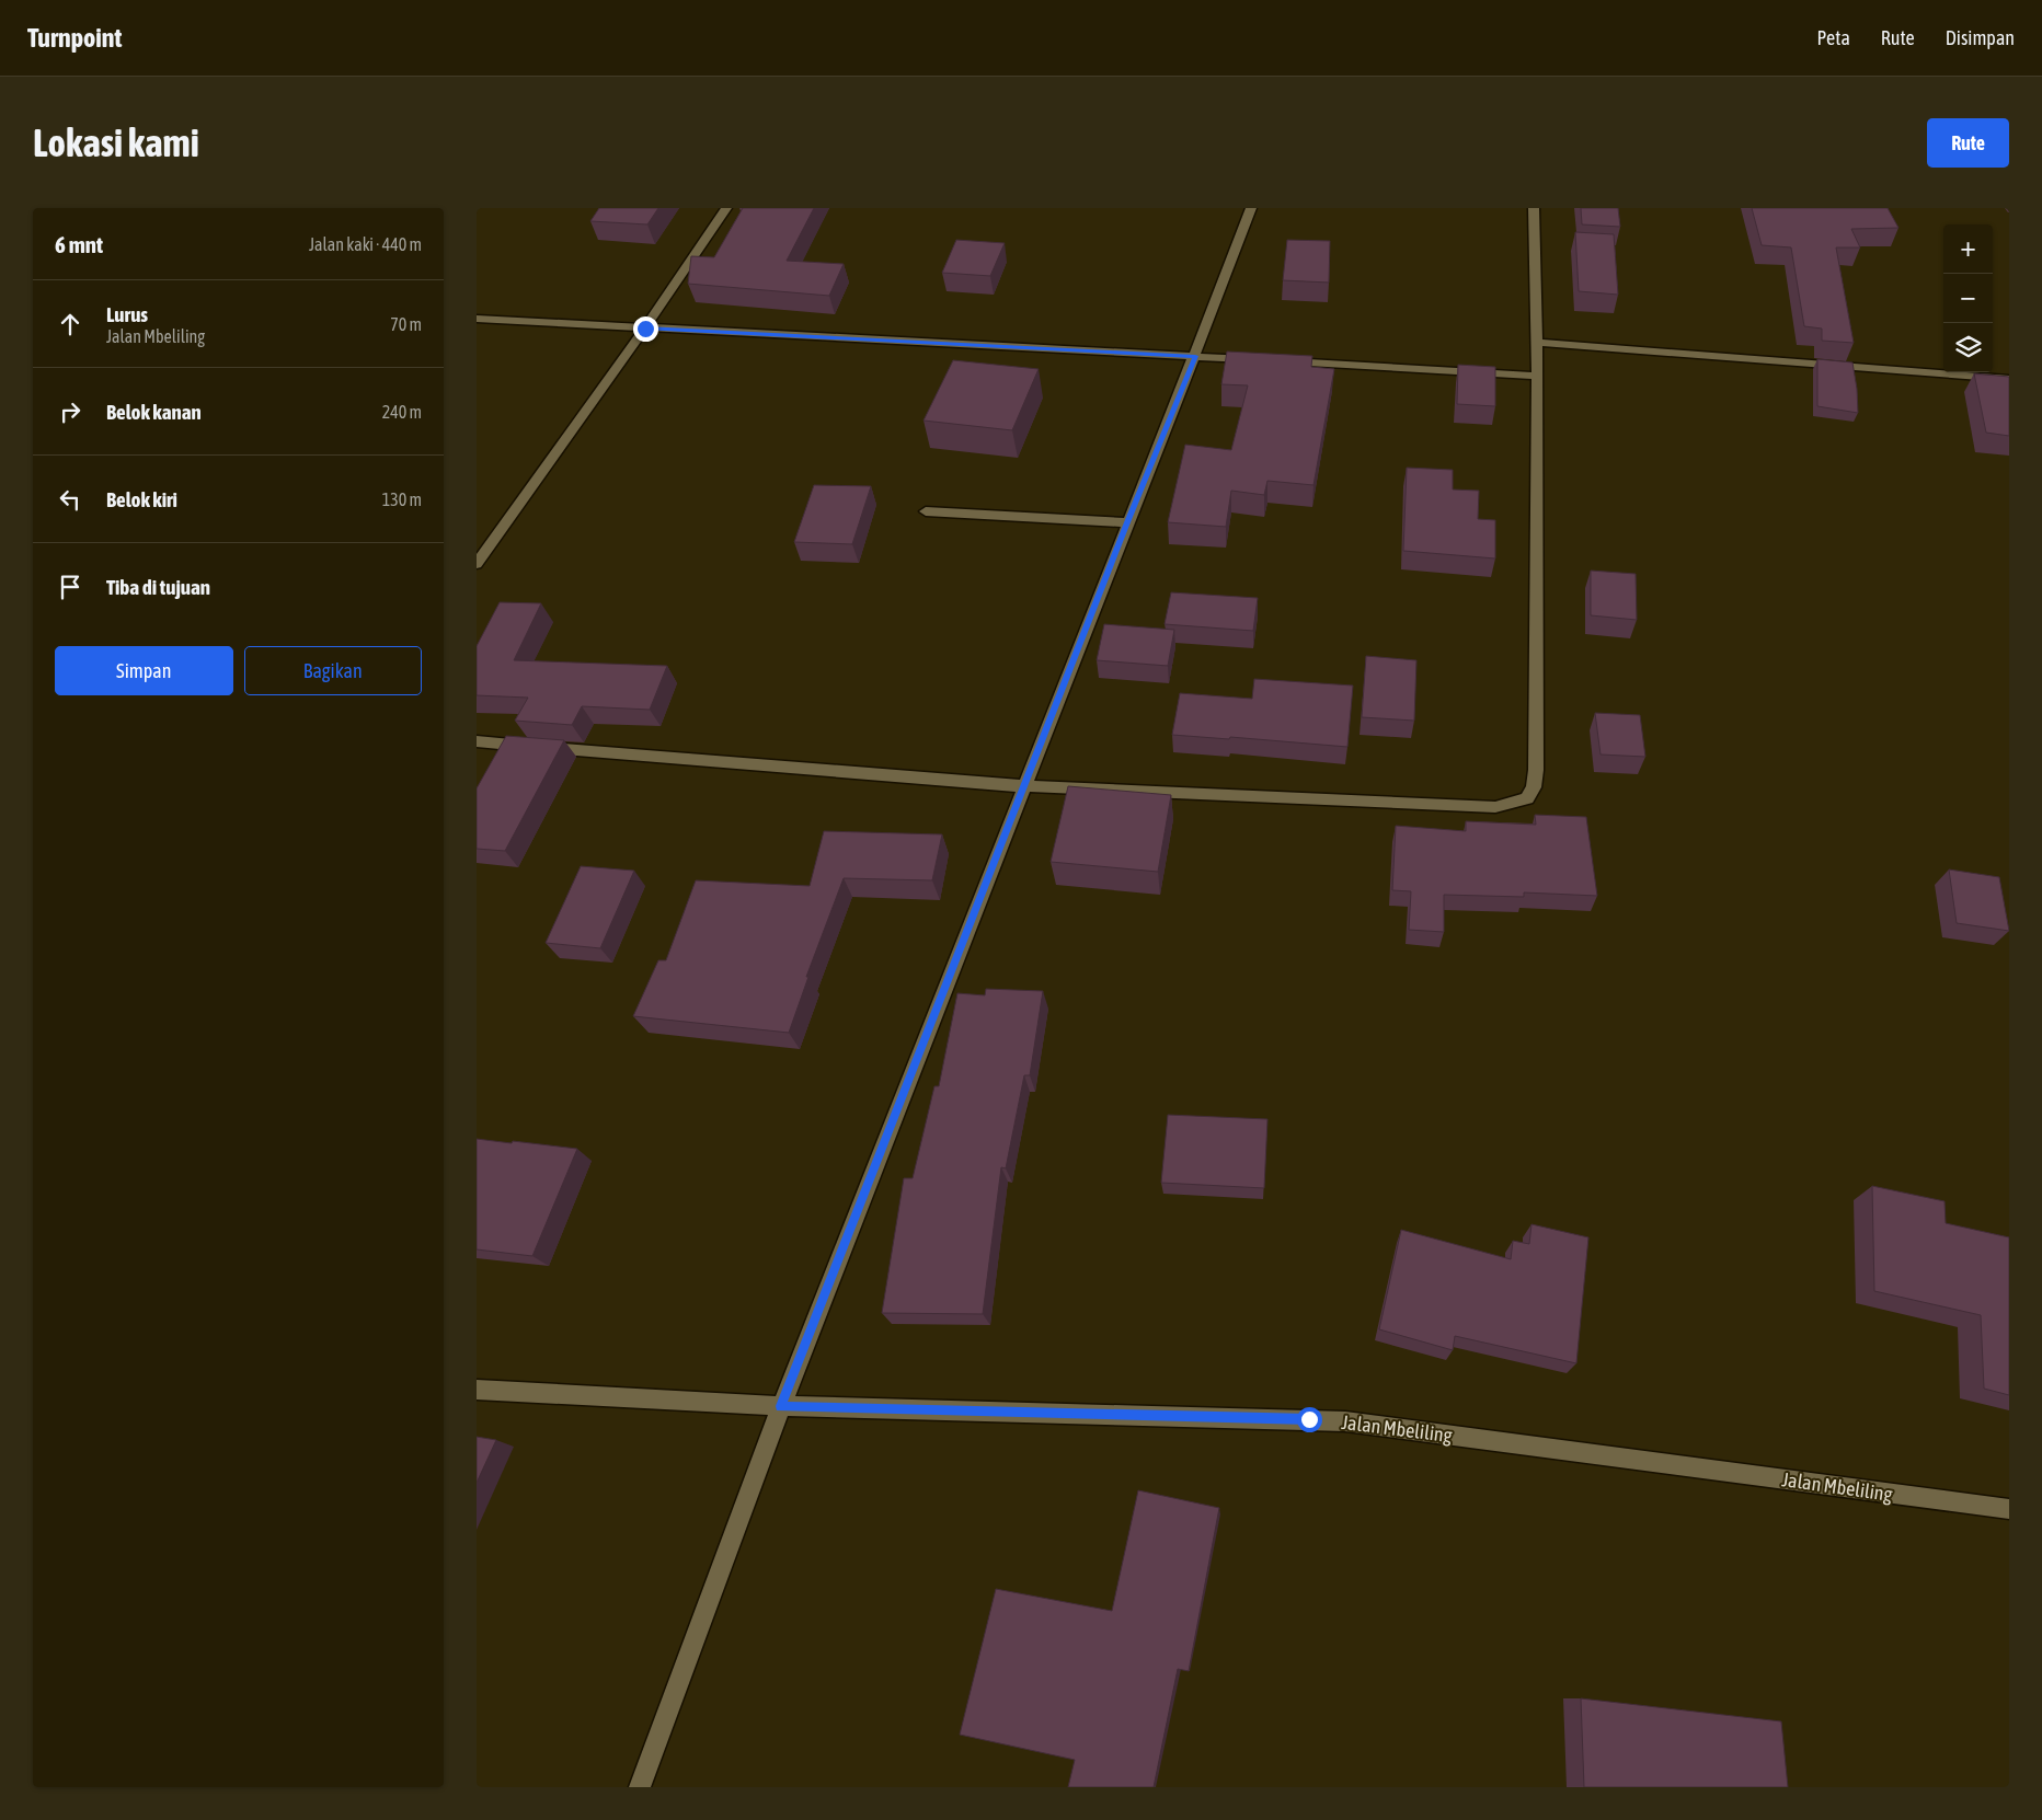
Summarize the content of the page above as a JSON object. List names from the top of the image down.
{
  "streets": {
    "street": ["Jalan Mbeliling"]
  },
  "page": {
    "header": "Turnpoint",
    "nav": ["Peta", "Rute", "Disimpan"],
    "buttons": [
      "Rute",
      ["Simpan", "Bagikan"]
    ],
    "title": "Lokasi kami",
    "heading": ["6 mnt", "Jalan kaki · 440 m"],
    "map_buttons": ["+", "−"],
    "list": [
      ["Lurus", "Jalan Mbeliling", "70 m"],
      ["Belok kanan", "240 m"],
      ["Belok kiri", "130 m"],
      "Tiba di tujuan"
    ]
  }
}
